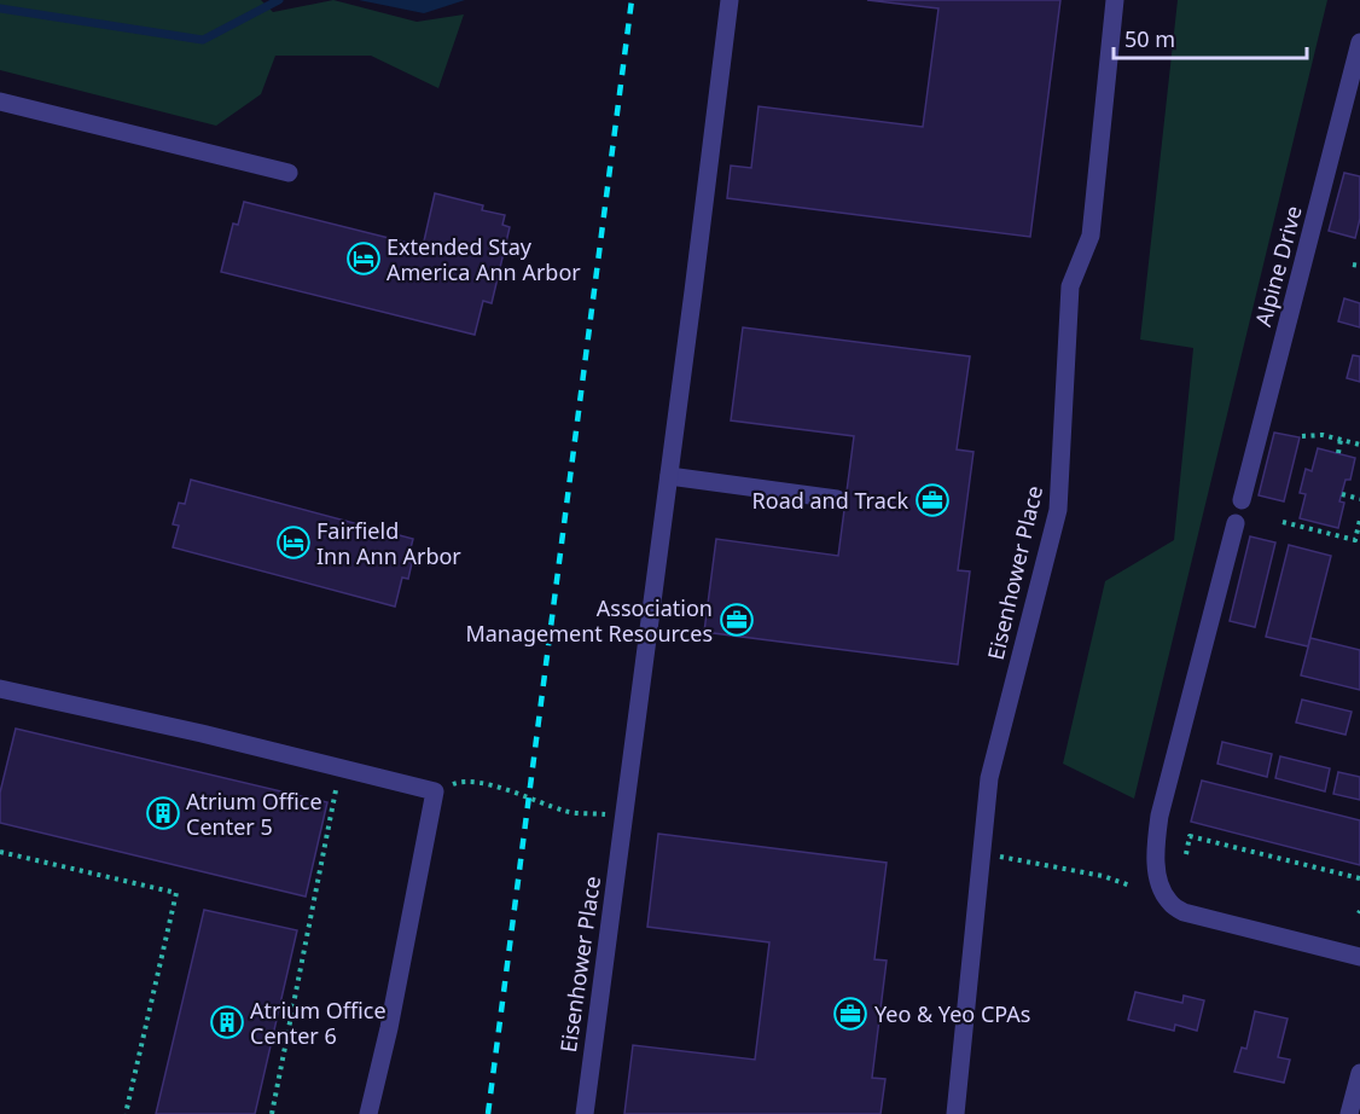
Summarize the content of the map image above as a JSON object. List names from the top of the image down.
{
  "streets": {
    "street": ["Alpine Drive", "Eisenhower Place"]
  },
  "places": {
    "hotel": ["Extended Stay America Ann Arbor", "Fairfield Inn Ann Arbor"],
    "office": ["Road and Track", "Association Management Resources", "Yeo & Yeo CPAs"],
    "building": ["Atrium Office Center 5", "Atrium Office Center 6"]
  },
  "scale_bar": "50 m"
}
